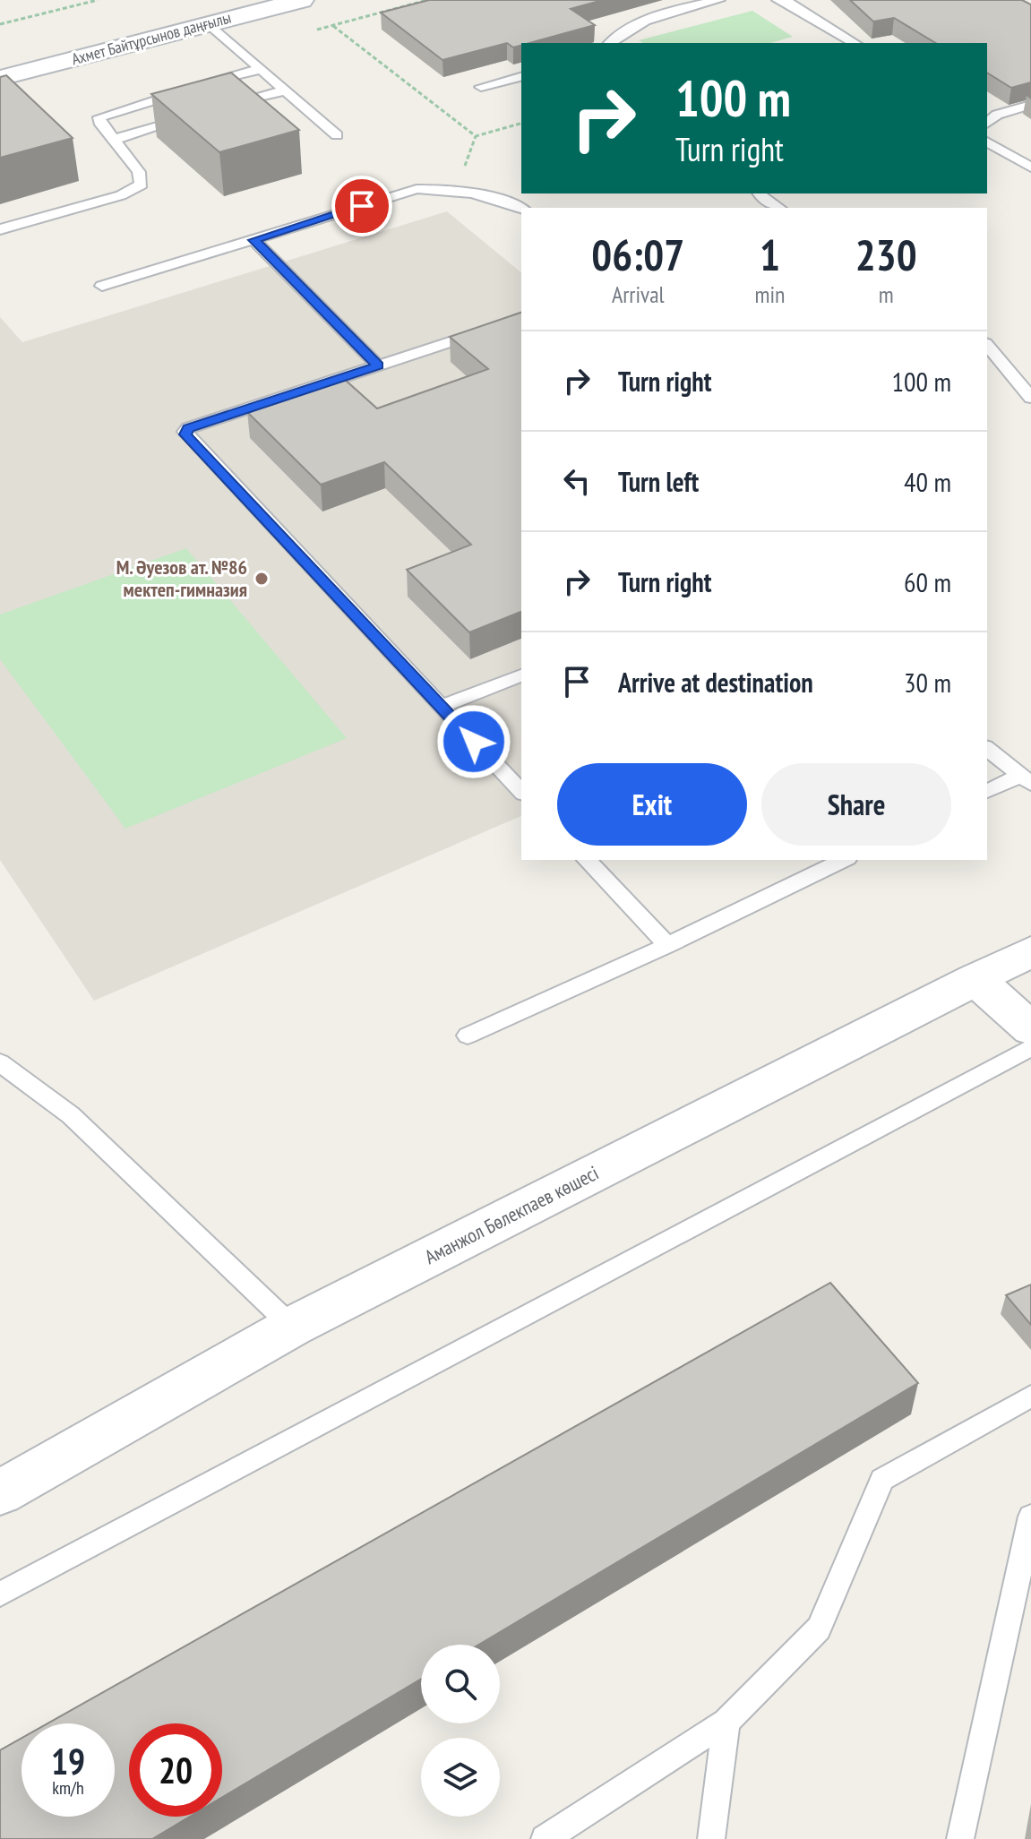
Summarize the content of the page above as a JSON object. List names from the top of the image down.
{
  "streets": {
    "street": ["Ахмет Байтұрсынов даңғылы", "Аманжол Бөлекпаев көшесі"]
  },
  "places": ["М. Әуезов ат. №86 мектеп-гимназия"],
  "page": {
    "turn": ["100 m", "Turn right"],
    "eta": [
      "06:07",
      "Arrival",
      "1",
      "min",
      "230",
      "m"
    ],
    "list": [
      {
        "name": "Turn right",
        "value": "100 m"
      },
      {
        "name": "Turn left",
        "value": "40 m"
      },
      {
        "name": "Turn right",
        "value": "60 m"
      },
      {
        "name": "Arrive at destination",
        "value": "30 m"
      }
    ],
    "buttons": ["Exit", "Share"],
    "speed": "19 km/h",
    "limit": "20"
  }
}
